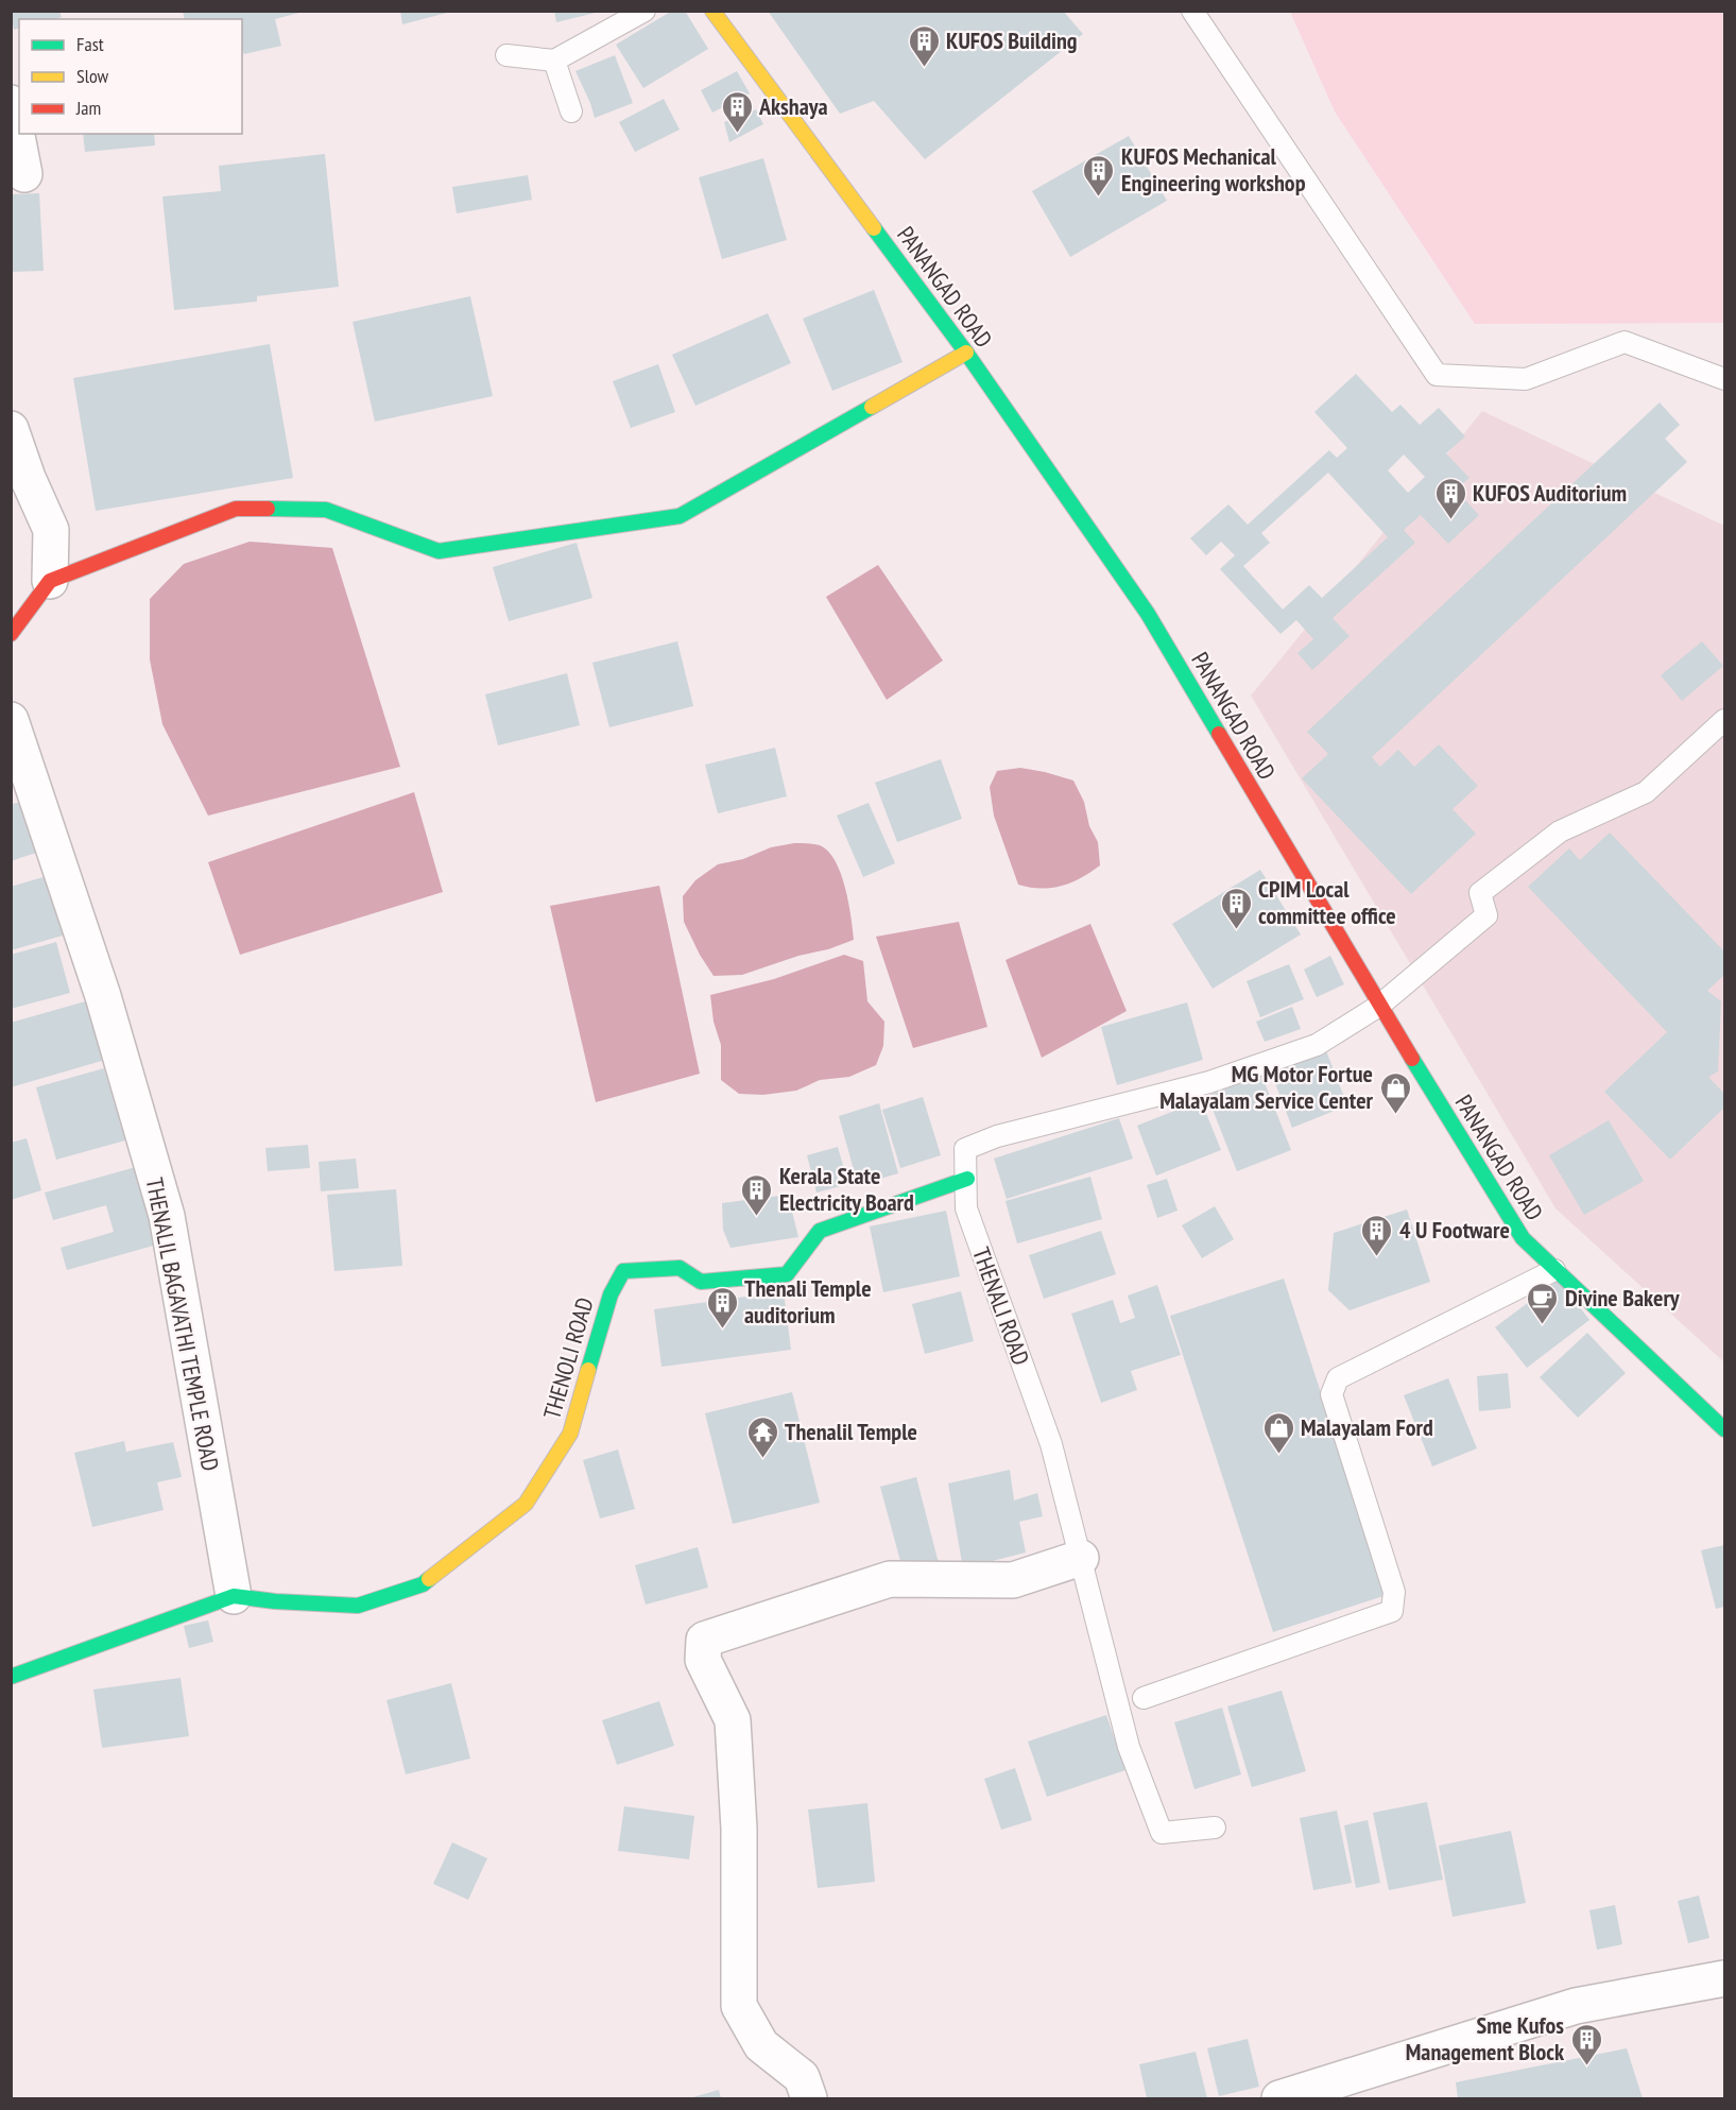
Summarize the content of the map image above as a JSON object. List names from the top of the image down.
{
  "streets": {
    "street": ["PANANGAD ROAD", "THENALIL BAGAVATHI TEMPLE ROAD", "THENOLI ROAD"],
    "lane": ["THENALI ROAD"]
  },
  "crossings": [
    ["PANANGAD ROAD", "THENALI ROAD"],
    ["THENALI ROAD", "THENOLI ROAD"],
    ["THENALIL BAGAVATHI TEMPLE ROAD", "THENOLI ROAD"]
  ],
  "places": {
    "building": [
      "KUFOS Building",
      "Akshaya",
      "KUFOS Mechanical Engineering workshop",
      "KUFOS Auditorium",
      "CPIM Local committee office",
      "Kerala State Electricity Board",
      "4 U Footware",
      "Thenali Temple auditorium",
      "Sme Kufos Management Block"
    ],
    "shop": ["MG Motor Fortue Malayalam Service Center", "Malayalam Ford"],
    "cafe": ["Divine Bakery"],
    "temple": ["Thenalil Temple"]
  },
  "legend": ["Fast", "Slow", "Jam"]
}
